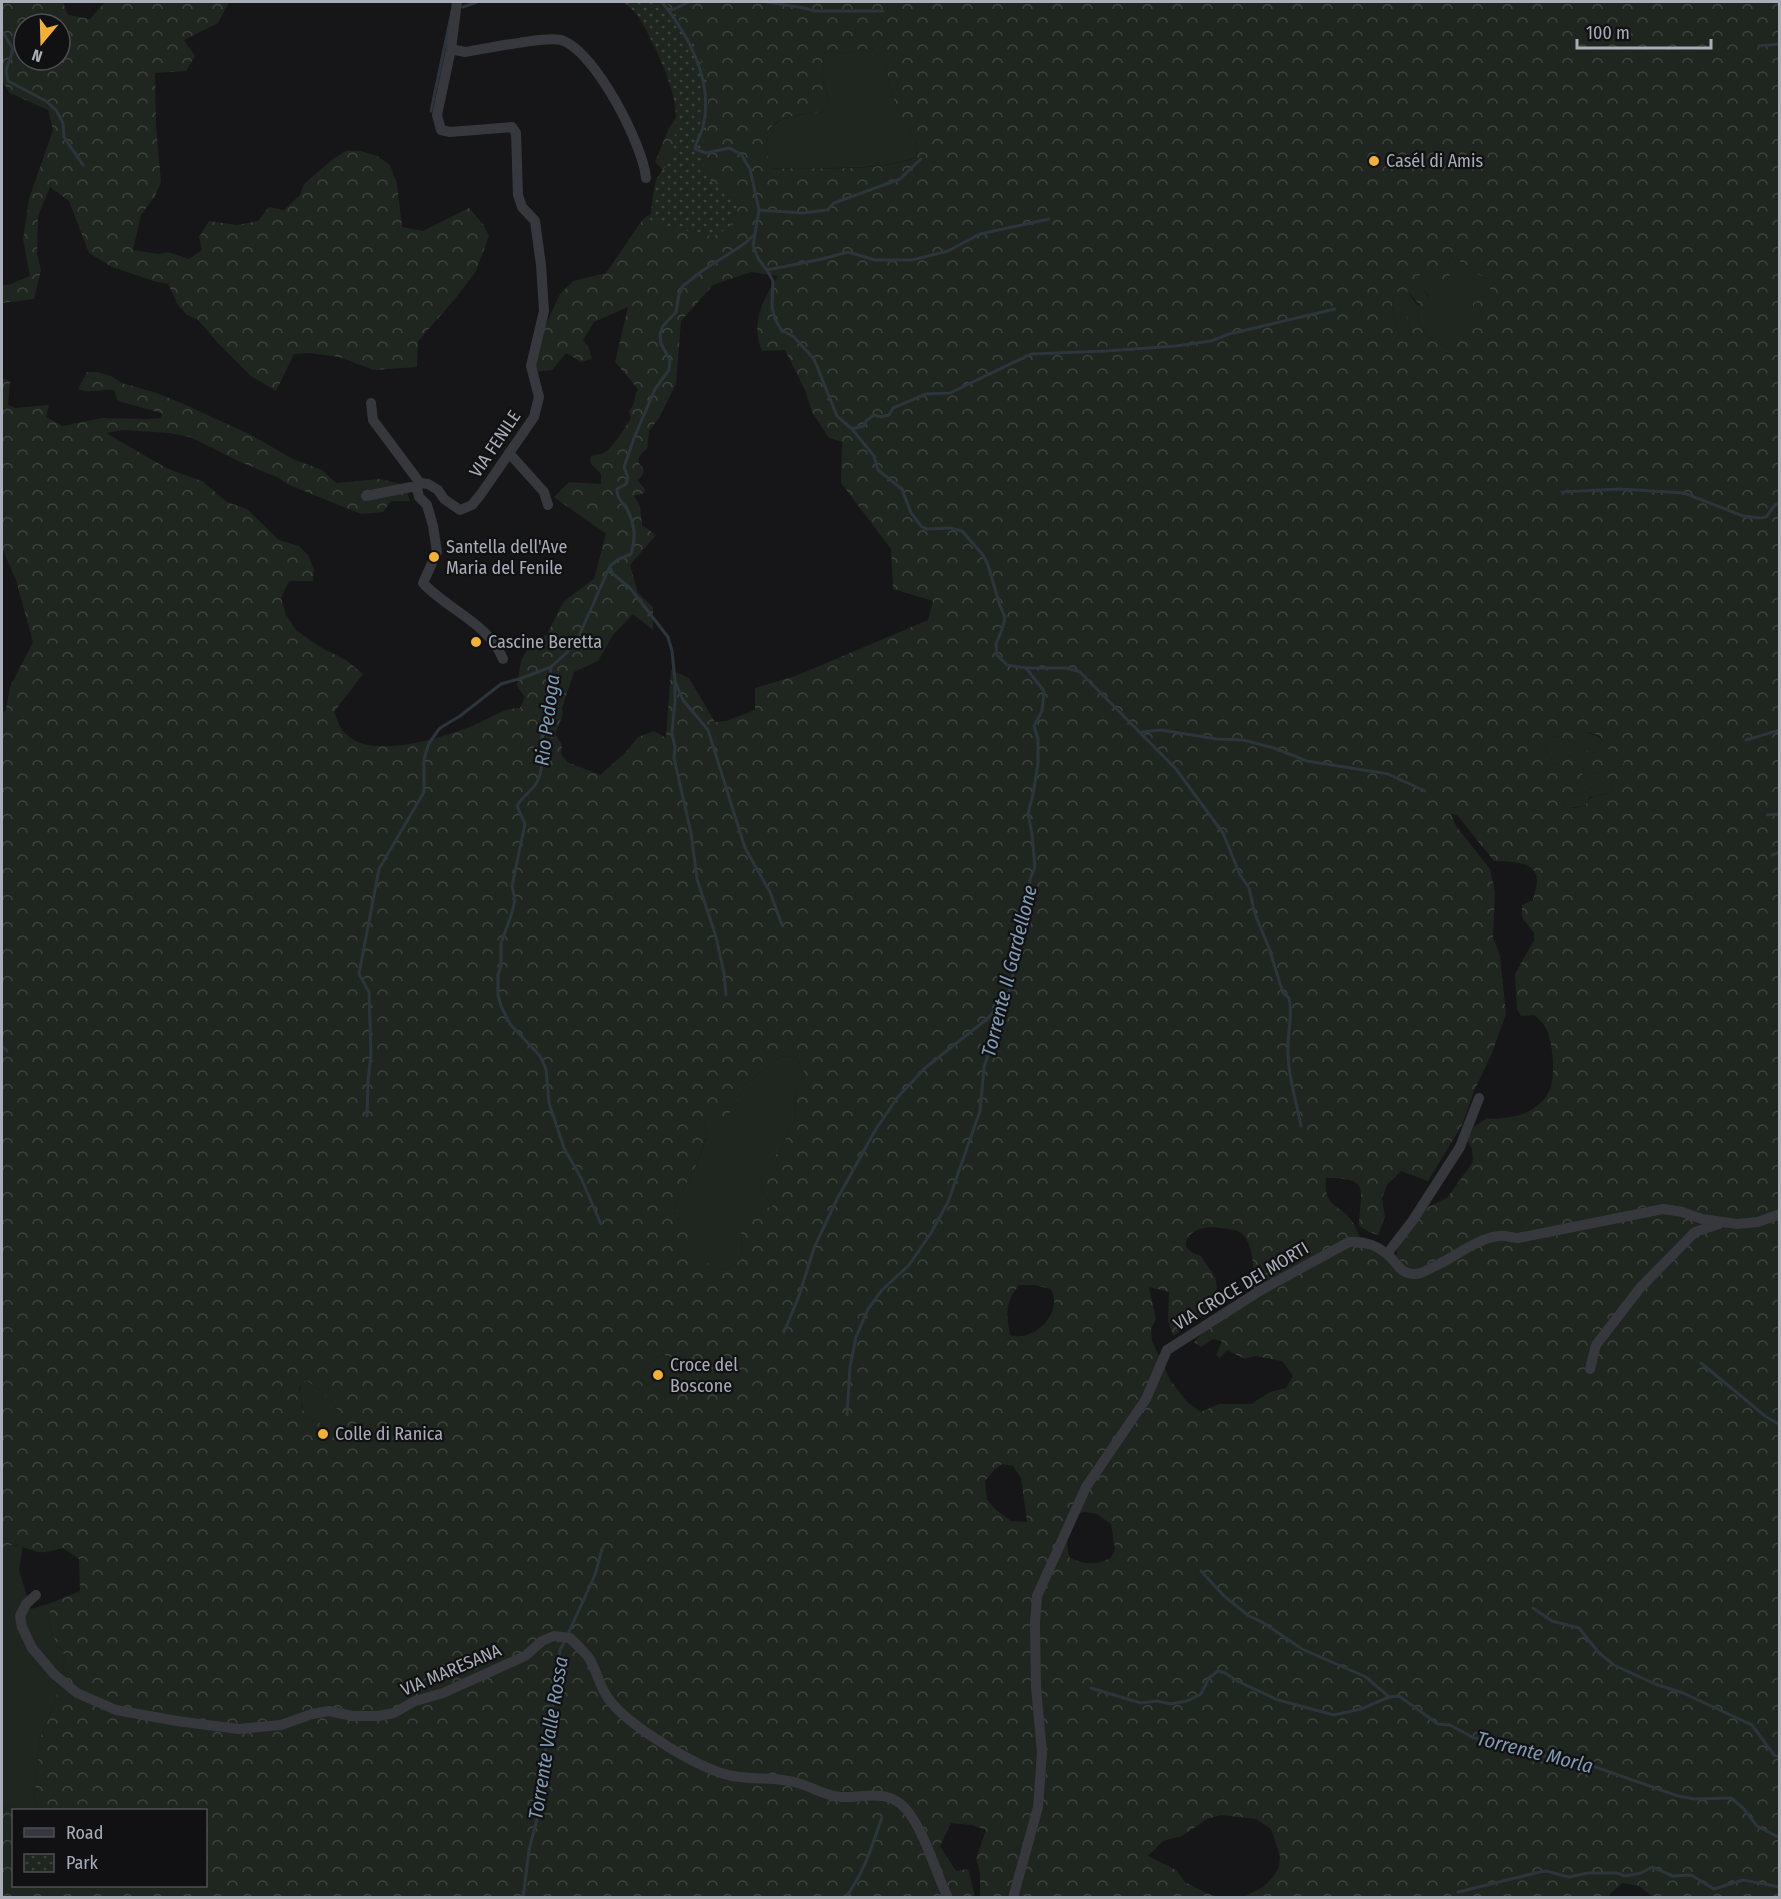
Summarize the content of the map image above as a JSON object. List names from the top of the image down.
{
  "streets": {
    "street": ["VIA FENILE", "VIA CROCE DEI MORTI", "VIA MARESANA"]
  },
  "water": [
    "Rio Pedoga",
    "Torrente Il Gardellone",
    "Torrente Valle Rossa",
    "Torrente Morla"
  ],
  "places": [
    "Casél di Amis",
    "Santella dell'Ave Maria del Fenile",
    "Cascine Beretta",
    "Croce del Boscone",
    "Colle di Ranica"
  ],
  "legend": ["Road", "Park"],
  "scale_bar": "100 m",
  "north": "bottom"
}
